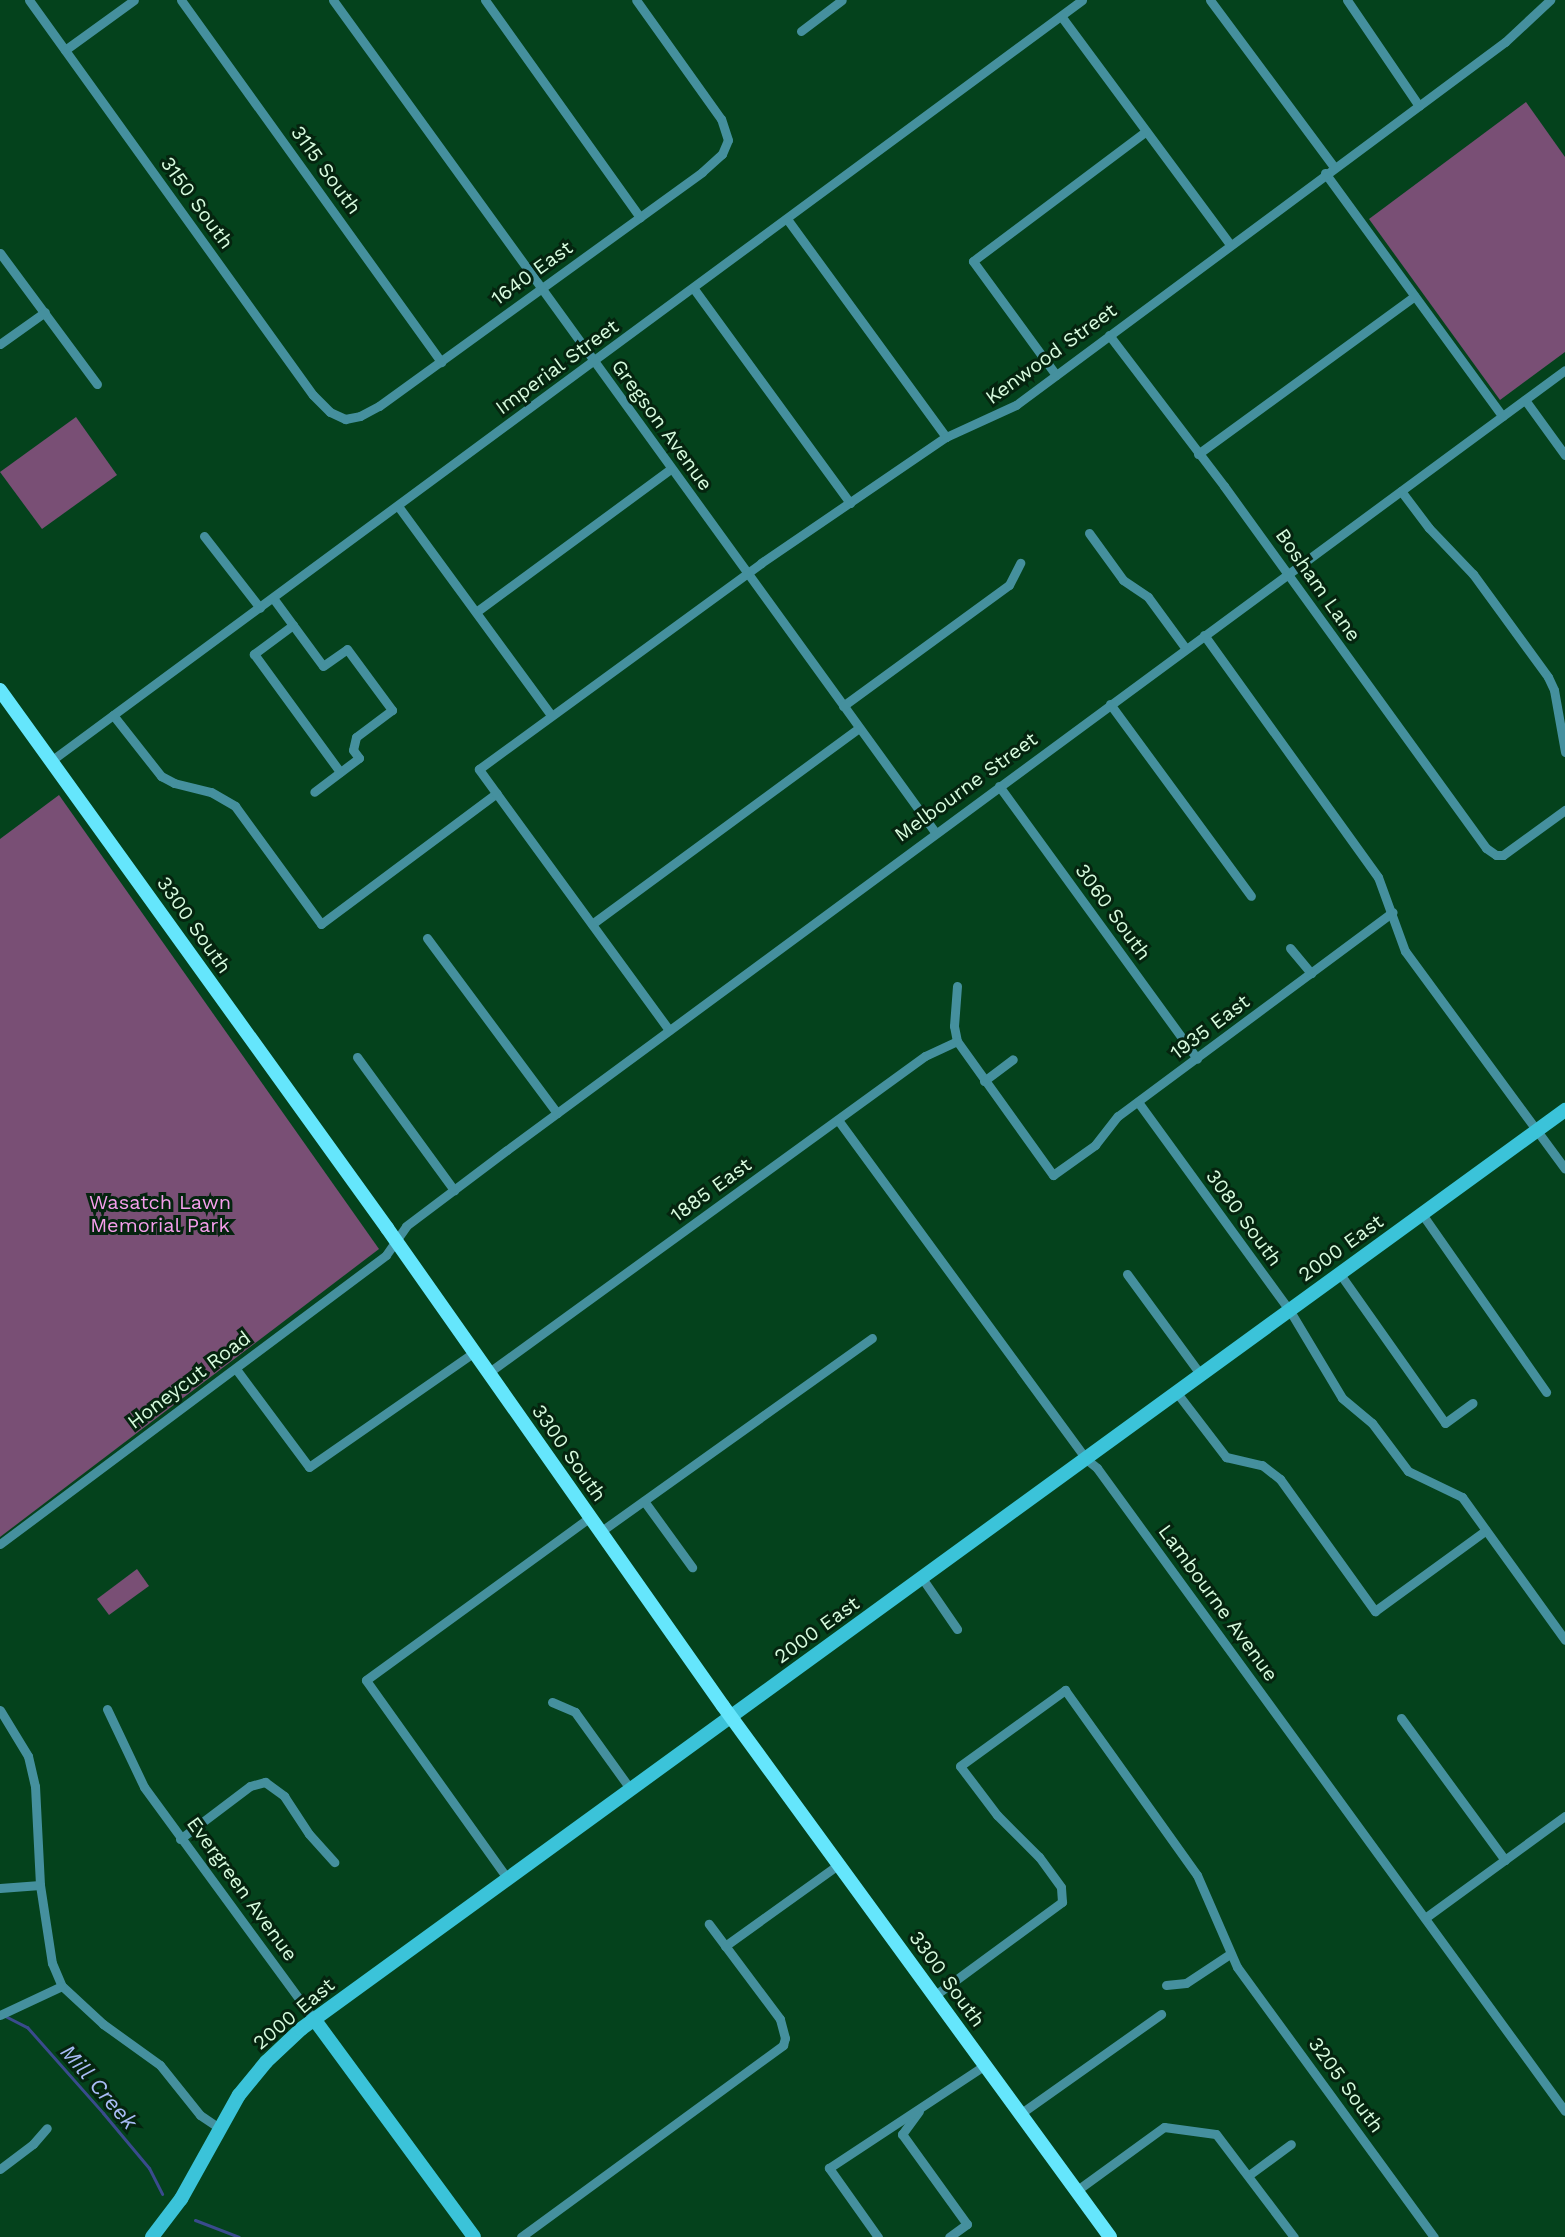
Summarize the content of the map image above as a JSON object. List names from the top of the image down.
{
  "streets": {
    "main road": ["3300 South"],
    "street": [
      "3115 South",
      "3150 South",
      "1640 East",
      "Kenwood Street",
      "Imperial Street",
      "Gregson Avenue",
      "Bosham Lane",
      "Melbourne Street",
      "3060 South",
      "1935 East",
      "1885 East",
      "3080 South",
      "2000 East",
      "Honeycut Road",
      "Lambourne Avenue",
      "Evergreen Avenue",
      "3205 South"
    ]
  },
  "crossings": [
    ["3115 South", "1640 East"],
    ["3150 South", "1640 East"],
    ["1640 East", "Gregson Avenue"],
    ["Kenwood Street", "Gregson Avenue"],
    ["Kenwood Street", "Bosham Lane"],
    ["Imperial Street", "Gregson Avenue"],
    ["Imperial Street", "3300 South"],
    ["Gregson Avenue", "Melbourne Street"],
    ["Bosham Lane", "Melbourne Street"],
    ["Melbourne Street", "3060 South"],
    ["Melbourne Street", "3300 South"],
    ["Melbourne Street", "Honeycut Road"],
    ["3060 South", "1935 East"],
    ["3300 South", "1885 East"],
    ["3300 South", "2000 East"],
    ["3300 South", "Honeycut Road"],
    ["3300 South", "3205 South"],
    ["1935 East", "3080 South"],
    ["1885 East", "Lambourne Avenue"],
    ["3080 South", "2000 East"],
    ["2000 East", "Lambourne Avenue"],
    ["2000 East", "Evergreen Avenue"]
  ],
  "water": ["Mill Creek"],
  "parks": ["Wasatch Lawn Memorial Park"]
}
